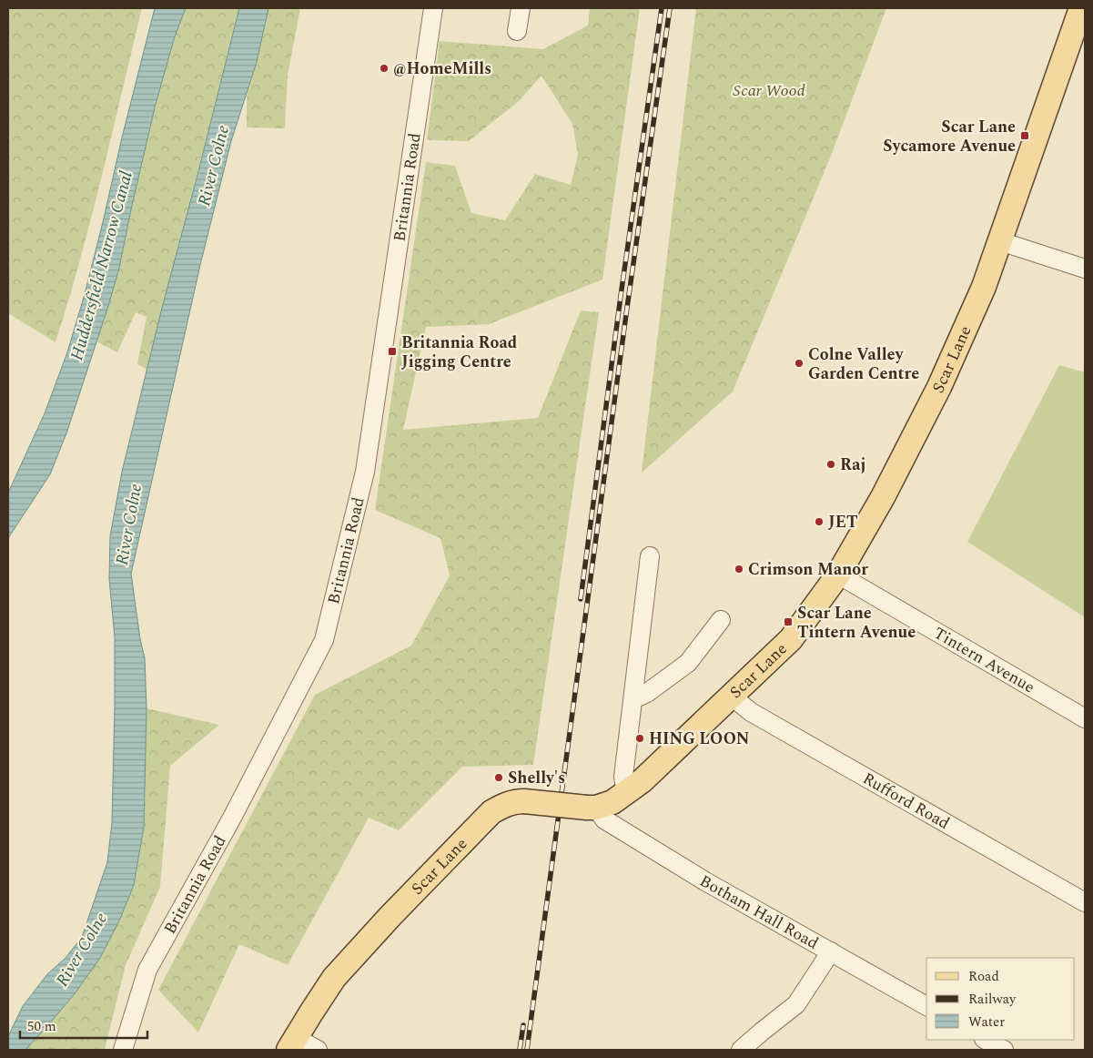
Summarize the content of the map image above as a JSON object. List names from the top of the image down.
{
  "streets": {
    "main road": ["Scar Lane"],
    "street": [
      "Britannia Road",
      "Tintern Avenue",
      "Rufford Road",
      "Botham Hall Road"
    ]
  },
  "crossings": [
    ["Scar Lane", "Tintern Avenue"],
    ["Scar Lane", "Rufford Road"],
    ["Scar Lane", "Botham Hall Road"]
  ],
  "water": ["River Colne", "Huddersfield Narrow Canal"],
  "parks": ["Scar Wood"],
  "places": {
    "other": [
      "@HomeMills",
      "Colne Valley Garden Centre",
      "Raj",
      "JET",
      "Crimson Manor",
      "HING LOON",
      "Shelly's"
    ],
    "transit": ["Scar Lane Sycamore Avenue", "Britannia Road Jigging Centre", "Scar Lane Tintern Avenue"]
  },
  "legend": ["Road", "Railway", "Water"],
  "scale_bar": "50 m"
}
